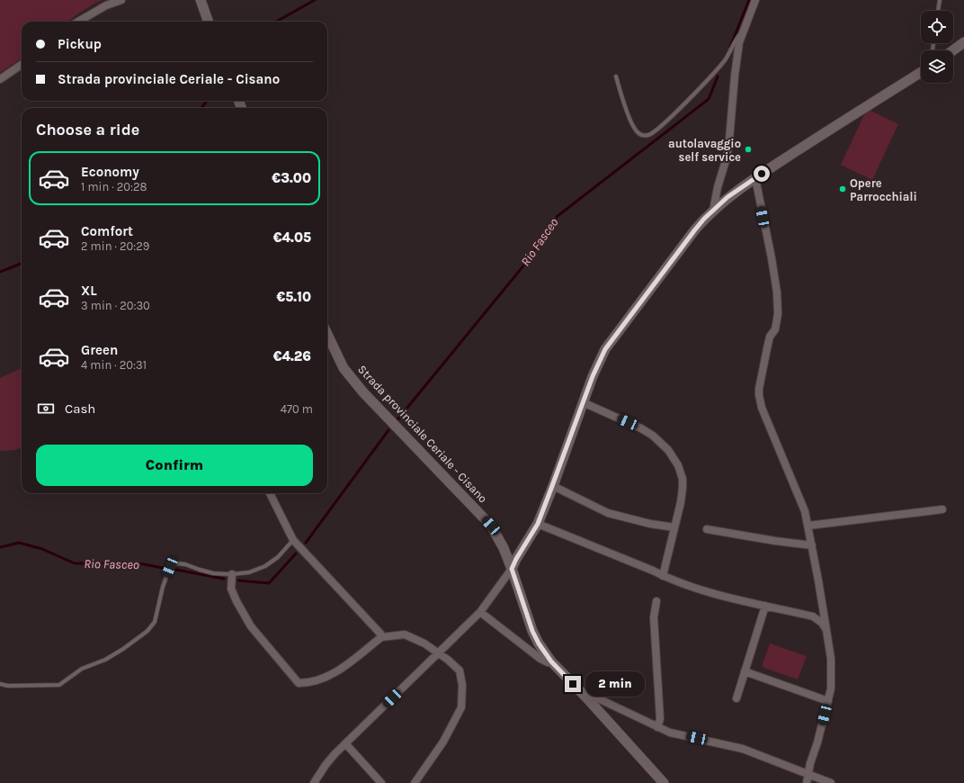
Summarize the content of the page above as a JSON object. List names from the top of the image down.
{
  "streets": {
    "street": ["Strada provinciale Ceriale - Cisano"]
  },
  "water": ["Rio Fasceo"],
  "places": ["autolavaggio self service", "Opere Parrocchiali"],
  "page": {
    "banner": ["Pickup", "Strada provinciale Ceriale - Cisano"],
    "heading": "Choose a ride",
    "list": [
      {
        "name": "Economy",
        "note": "1 min · 20:28",
        "value": "€3.00"
      },
      {
        "name": "Comfort",
        "note": "2 min · 20:29",
        "value": "€4.05"
      },
      {
        "name": "XL",
        "note": "3 min · 20:30",
        "value": "€5.10"
      },
      {
        "name": "Green",
        "note": "4 min · 20:31",
        "value": "€4.26"
      }
    ],
    "pay": ["Cash", "470 m"],
    "buttons": "Confirm",
    "bubble": "2 min"
  }
}
